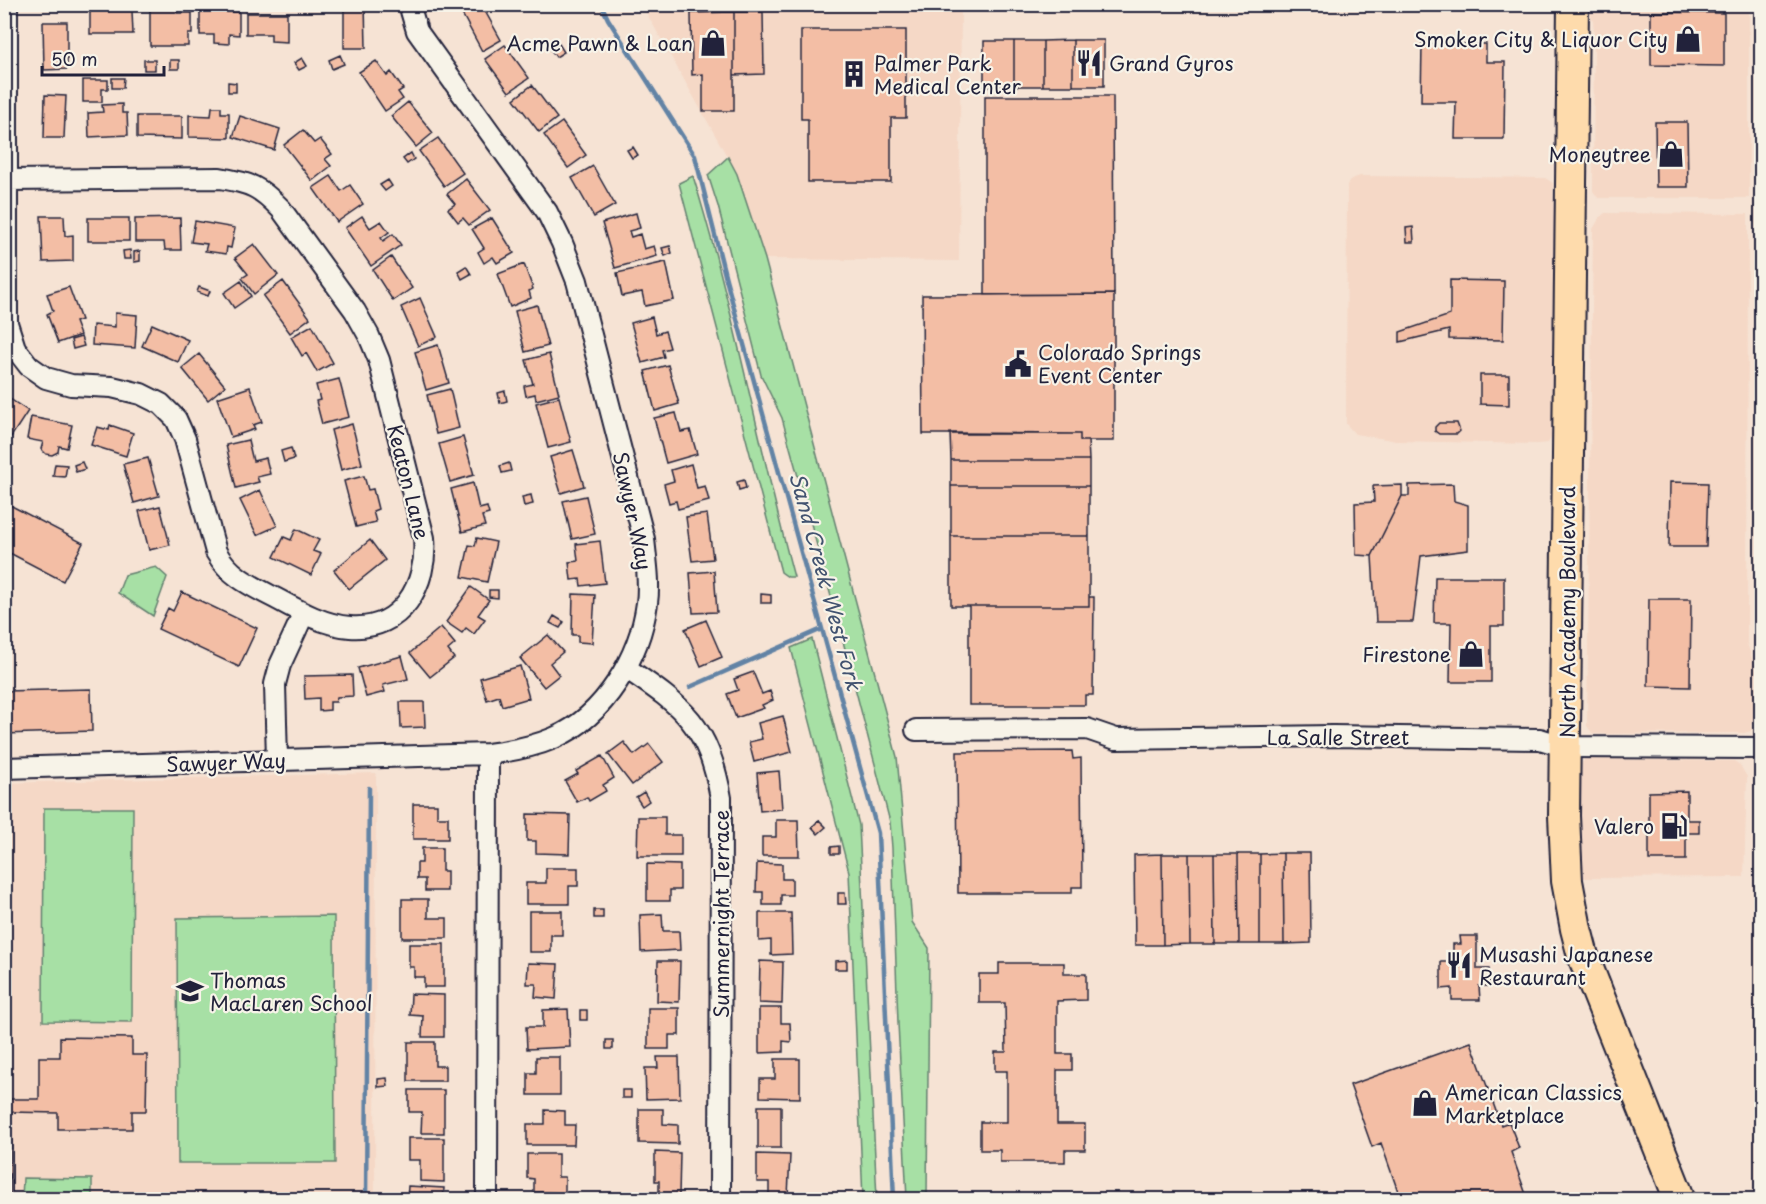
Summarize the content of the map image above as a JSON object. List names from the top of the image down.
{
  "streets": {
    "highway": ["North Academy Boulevard"],
    "street": [
      "Keaton Lane",
      "Sawyer Way",
      "La Salle Street",
      "Summernight Terrace"
    ]
  },
  "crossings": [
    ["Sawyer Way", "Summernight Terrace"],
    ["North Academy Boulevard", "La Salle Street"]
  ],
  "water": ["Sand Creek West Fork"],
  "places": {
    "shop": [
      "Smoker City & Liquor City",
      "Acme Pawn & Loan",
      "Moneytree",
      "Firestone",
      "American Classics Marketplace"
    ],
    "restaurant": ["Grand Gyros", "Musashi Japanese Restaurant"],
    "building": ["Palmer Park Medical Center"],
    "public building": ["Colorado Springs Event Center"],
    "fuel station": ["Valero"],
    "school or university": ["Thomas MacLaren School"]
  },
  "scale_bar": "50 m"
}
